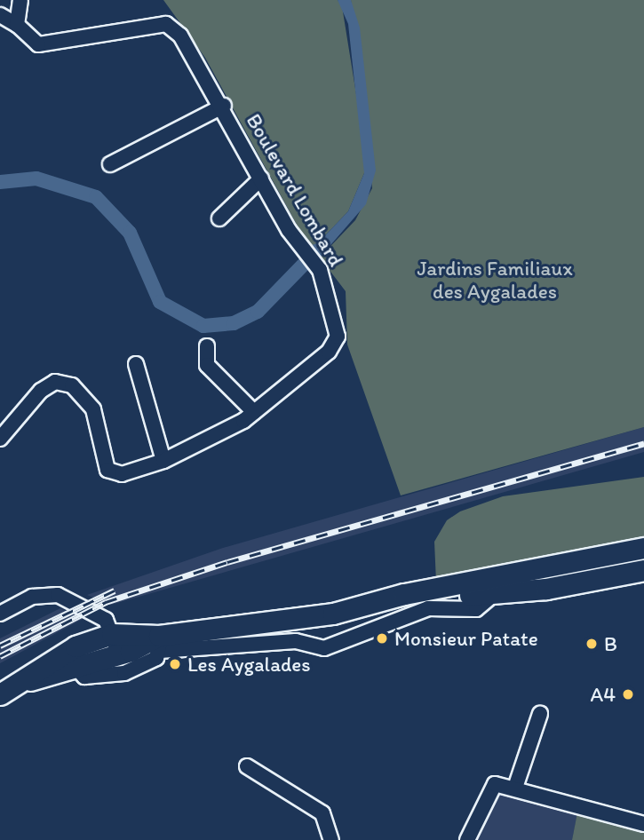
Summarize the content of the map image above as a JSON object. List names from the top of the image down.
{
  "streets": {
    "street": ["Boulevard Lombard"]
  },
  "parks": ["Jardins Familiaux des Aygalades"],
  "places": [
    "Monsieur Patate",
    "B",
    "Les Aygalades",
    "A4"
  ]
}
